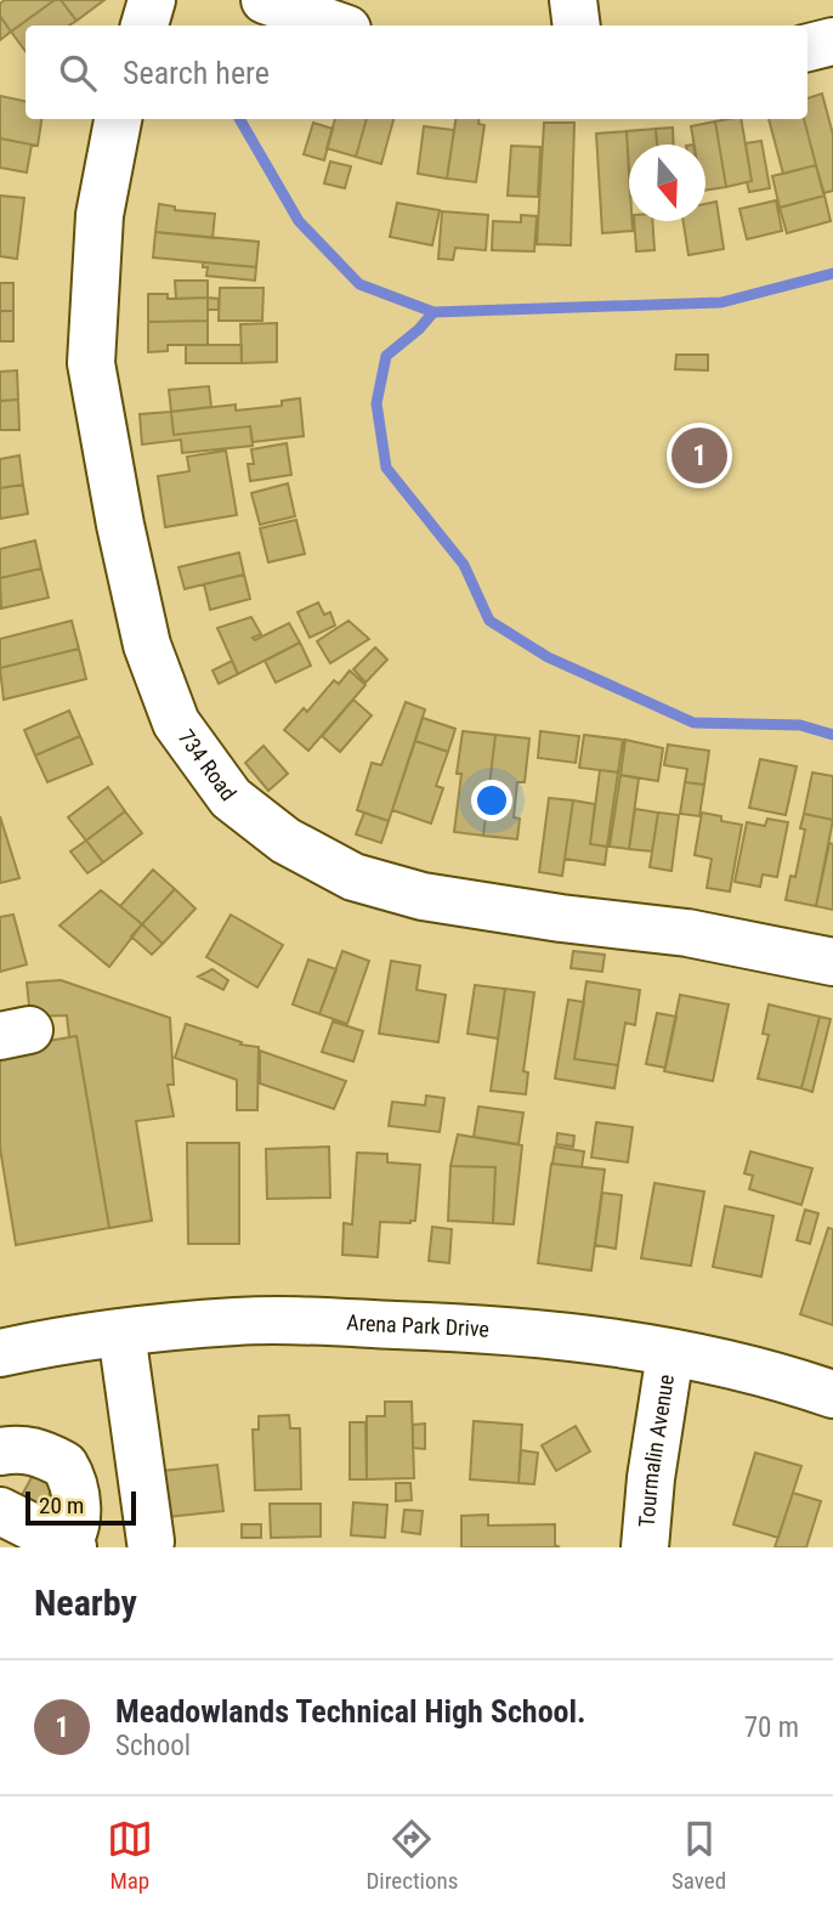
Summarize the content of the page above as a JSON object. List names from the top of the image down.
{
  "streets": {
    "street": ["734 Road", "Arena Park Drive", "Tourmalin Avenue"]
  },
  "crossings": [
    ["Arena Park Drive", "Tourmalin Avenue"]
  ],
  "scale_bar": "20 m",
  "north": "bottom",
  "page": {
    "search": "Search here",
    "pins": "1",
    "scale": "20 m",
    "heading": "Nearby",
    "list": [
      {
        "mark": "1",
        "name": "Meadowlands Technical High School.",
        "note": "School",
        "value": "70 m"
      }
    ],
    "nav": ["Map", "Directions", "Saved"]
  }
}
